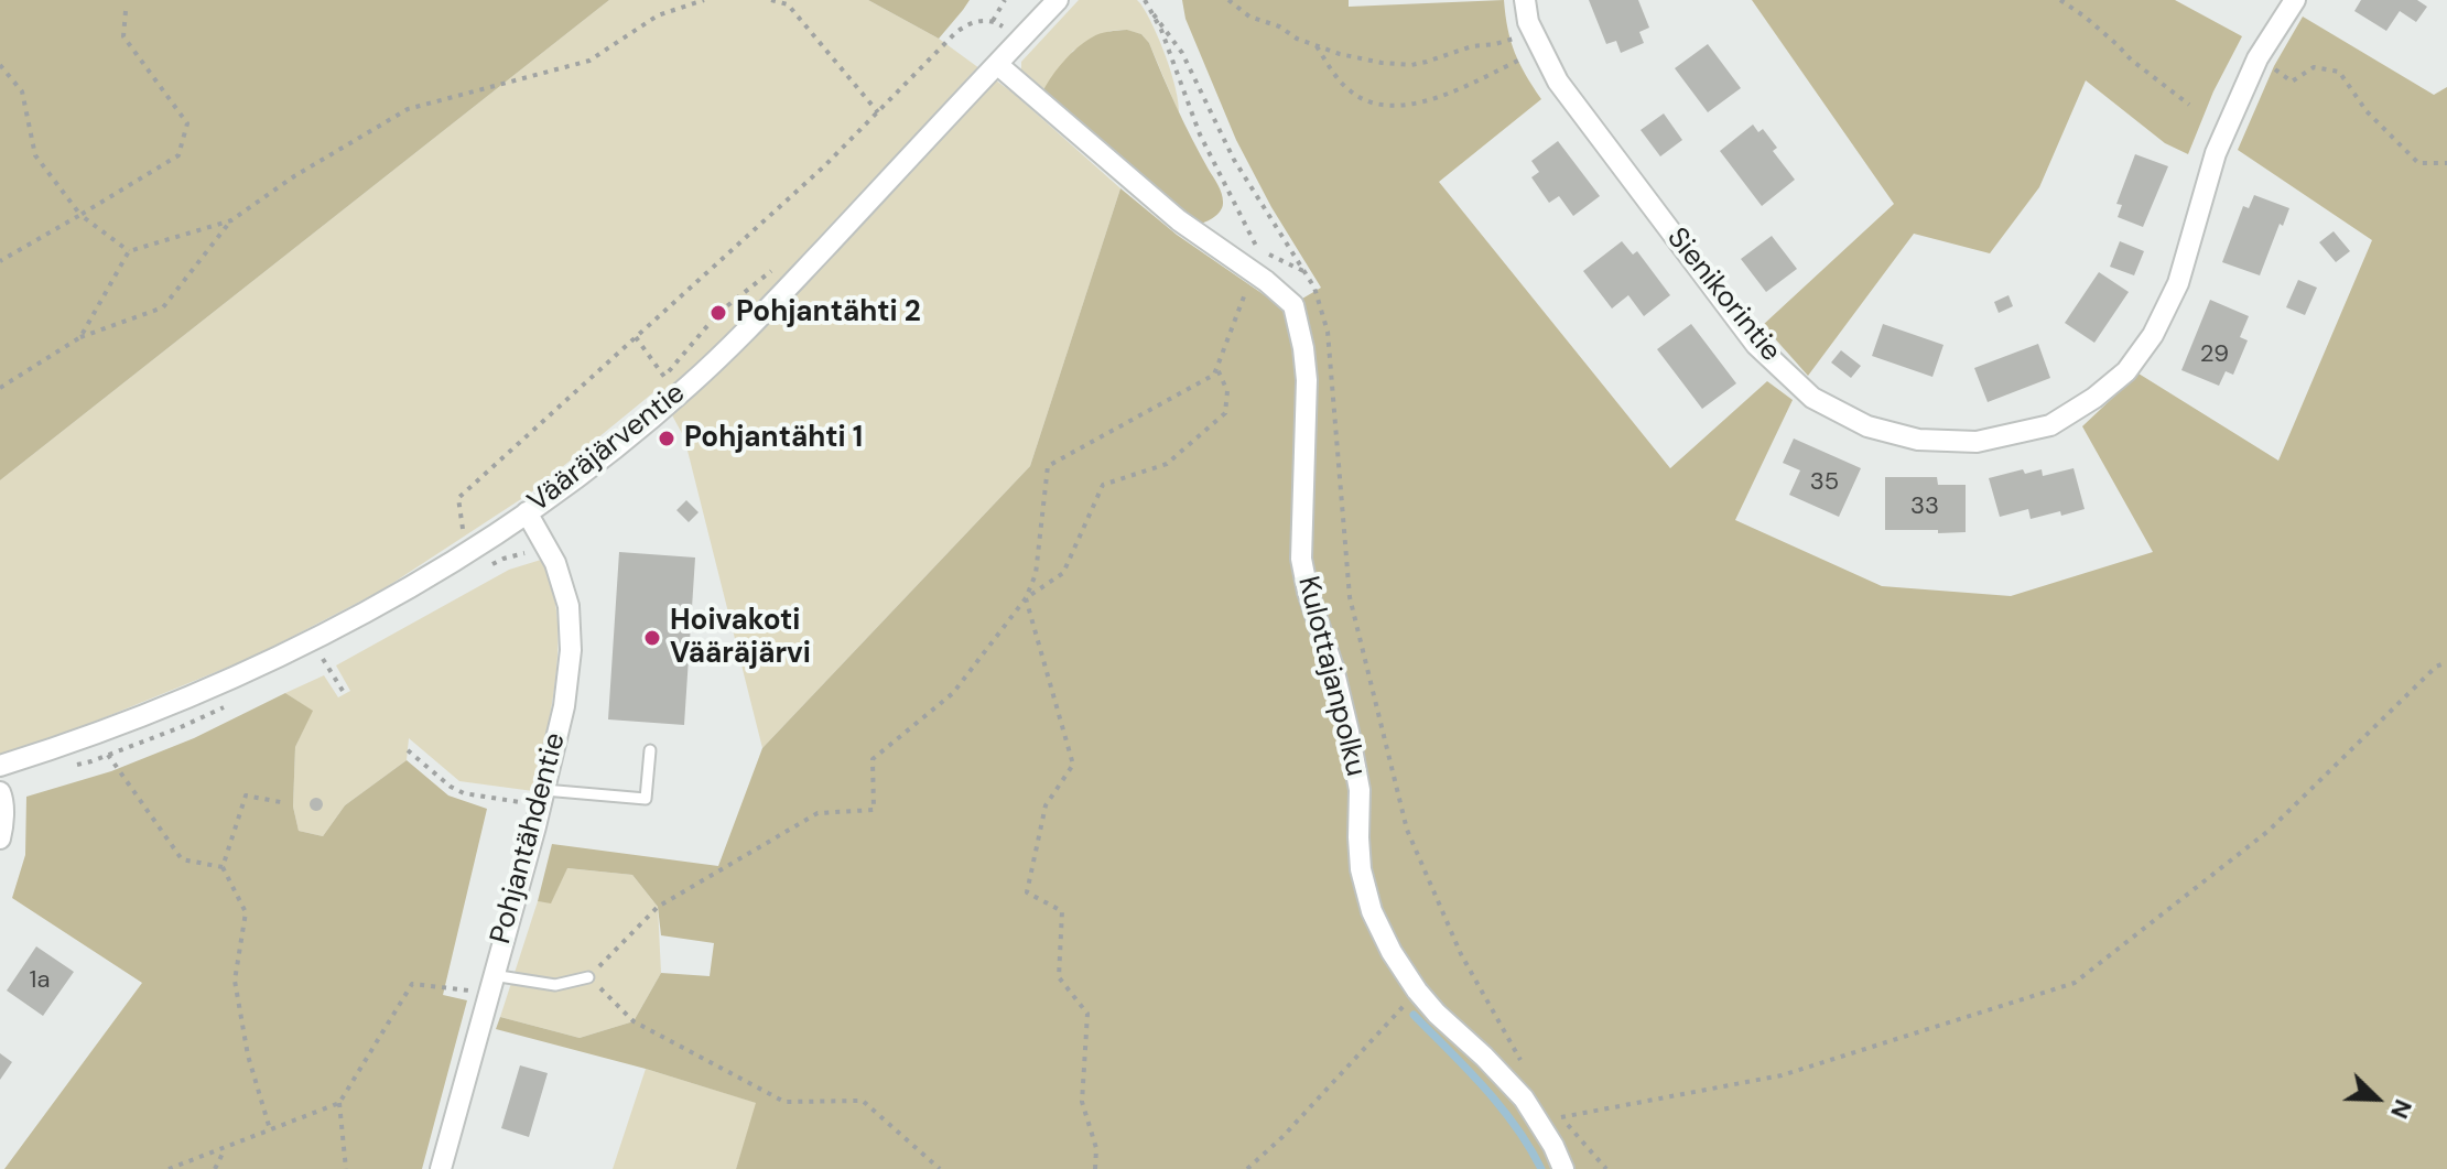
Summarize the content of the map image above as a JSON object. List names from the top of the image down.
{
  "streets": {
    "street": [
      "Sienikorintie",
      "Vääräjärventie",
      "Kulottajanpolku",
      "Pohjantähdentie"
    ]
  },
  "crossings": [
    ["Vääräjärventie", "Kulottajanpolku"],
    ["Vääräjärventie", "Pohjantähdentie"]
  ],
  "places": ["Pohjantähti 2", "Pohjantähti 1", "Hoivakoti Vääräjärvi"],
  "house_numbers": [
    "29",
    "35",
    "33",
    "1a"
  ],
  "north": "bottom right"
}
